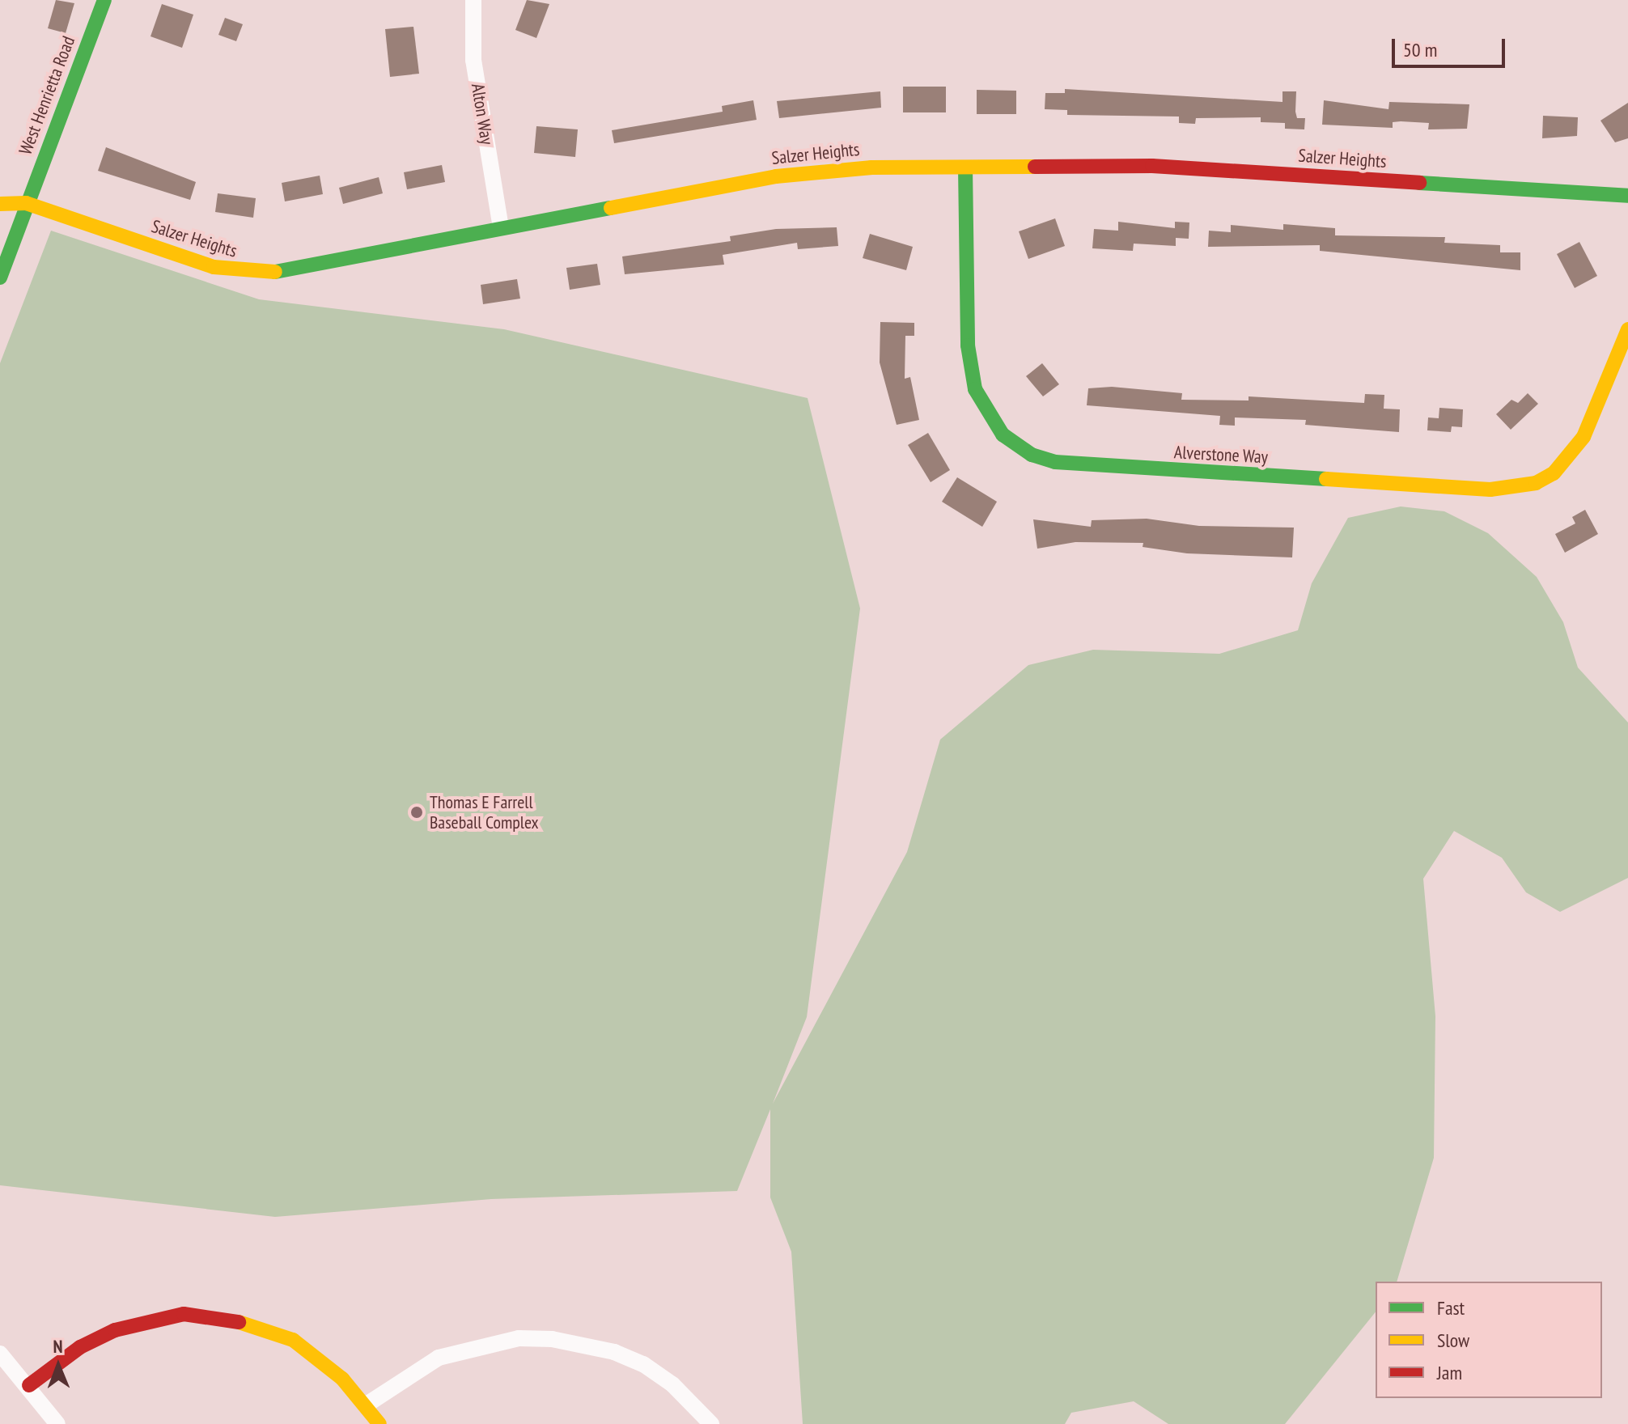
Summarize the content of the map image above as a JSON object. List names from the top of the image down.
{
  "streets": {
    "street": [
      "West Henrietta Road",
      "Alton Way",
      "Salzer Heights",
      "Alverstone Way"
    ]
  },
  "crossings": [
    ["West Henrietta Road", "Salzer Heights"],
    ["Alton Way", "Salzer Heights"],
    ["Salzer Heights", "Alverstone Way"]
  ],
  "places": ["Thomas E Farrell Baseball Complex"],
  "legend": ["Fast", "Slow", "Jam"],
  "scale_bar": "50 m",
  "north": "top"
}
